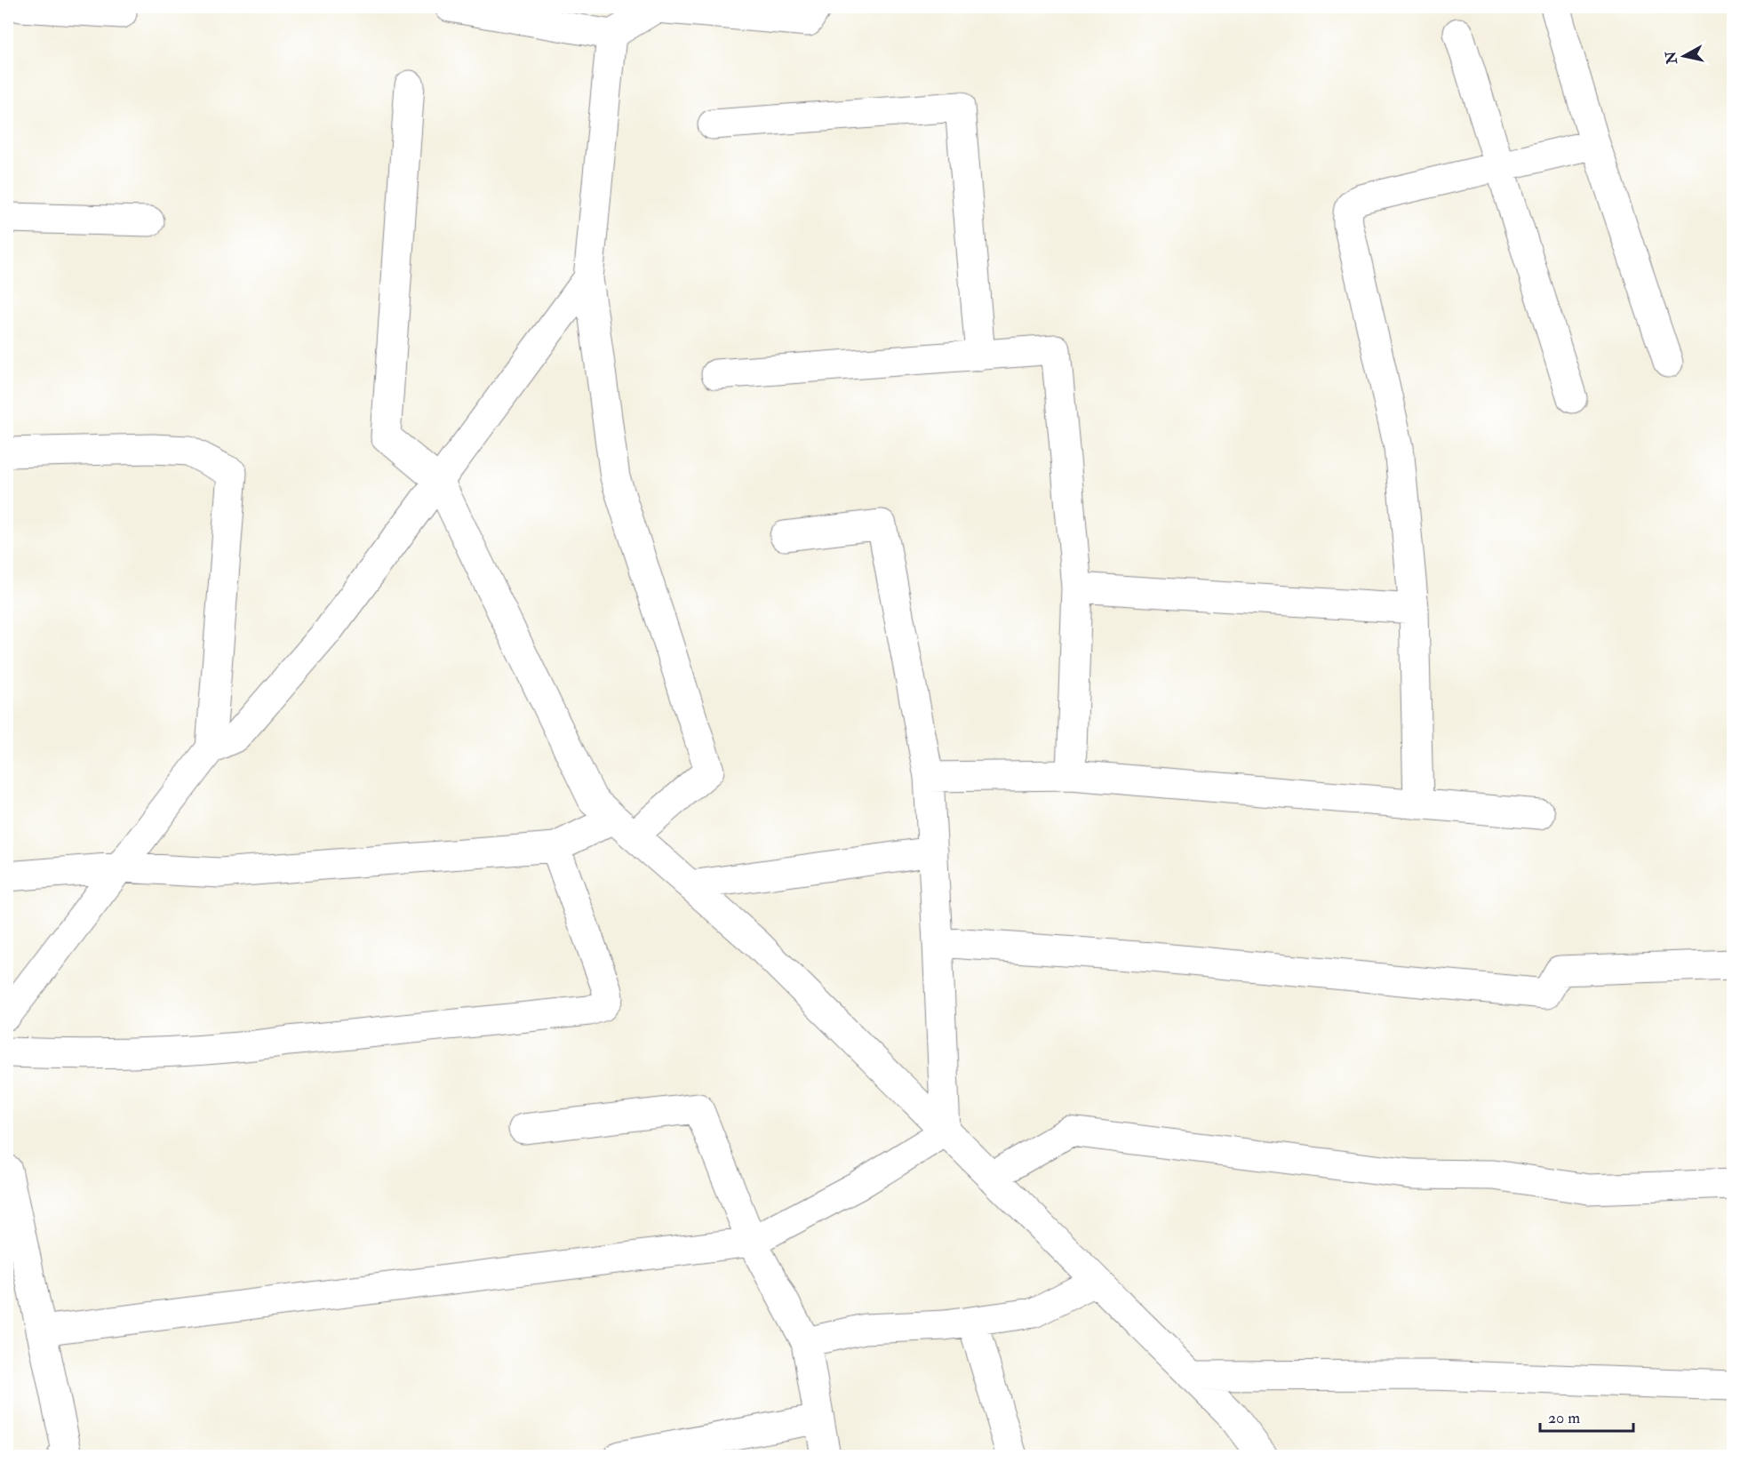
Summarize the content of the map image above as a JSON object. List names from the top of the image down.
{
  "scale_bar": "20 m",
  "north": "left"
}
